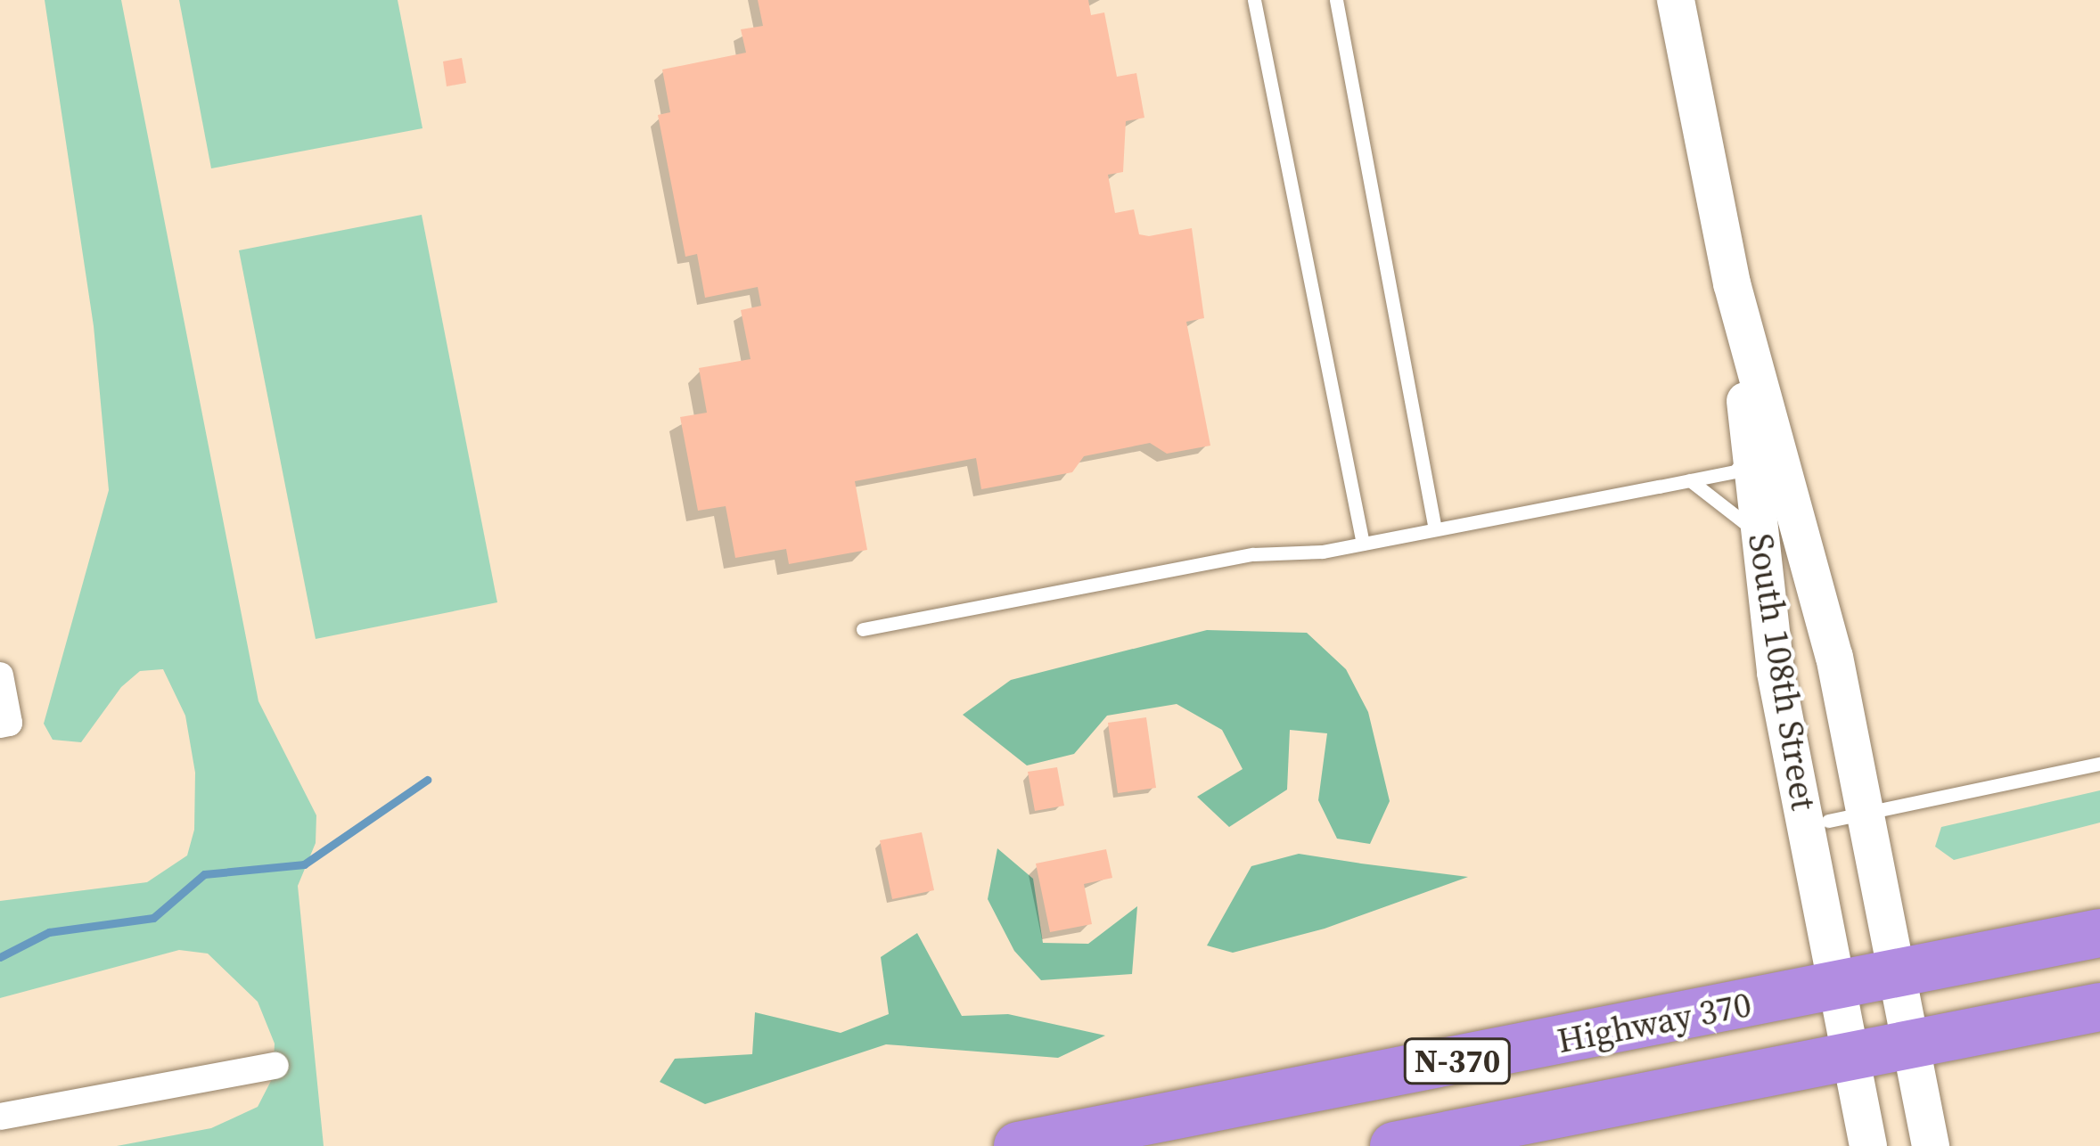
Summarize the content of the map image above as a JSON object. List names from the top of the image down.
{
  "streets": {
    "highway": ["Highway 370", "N-370"],
    "street": ["South 108th Street"]
  },
  "crossings": [
    ["South 108th Street", "Highway 370"]
  ]
}
